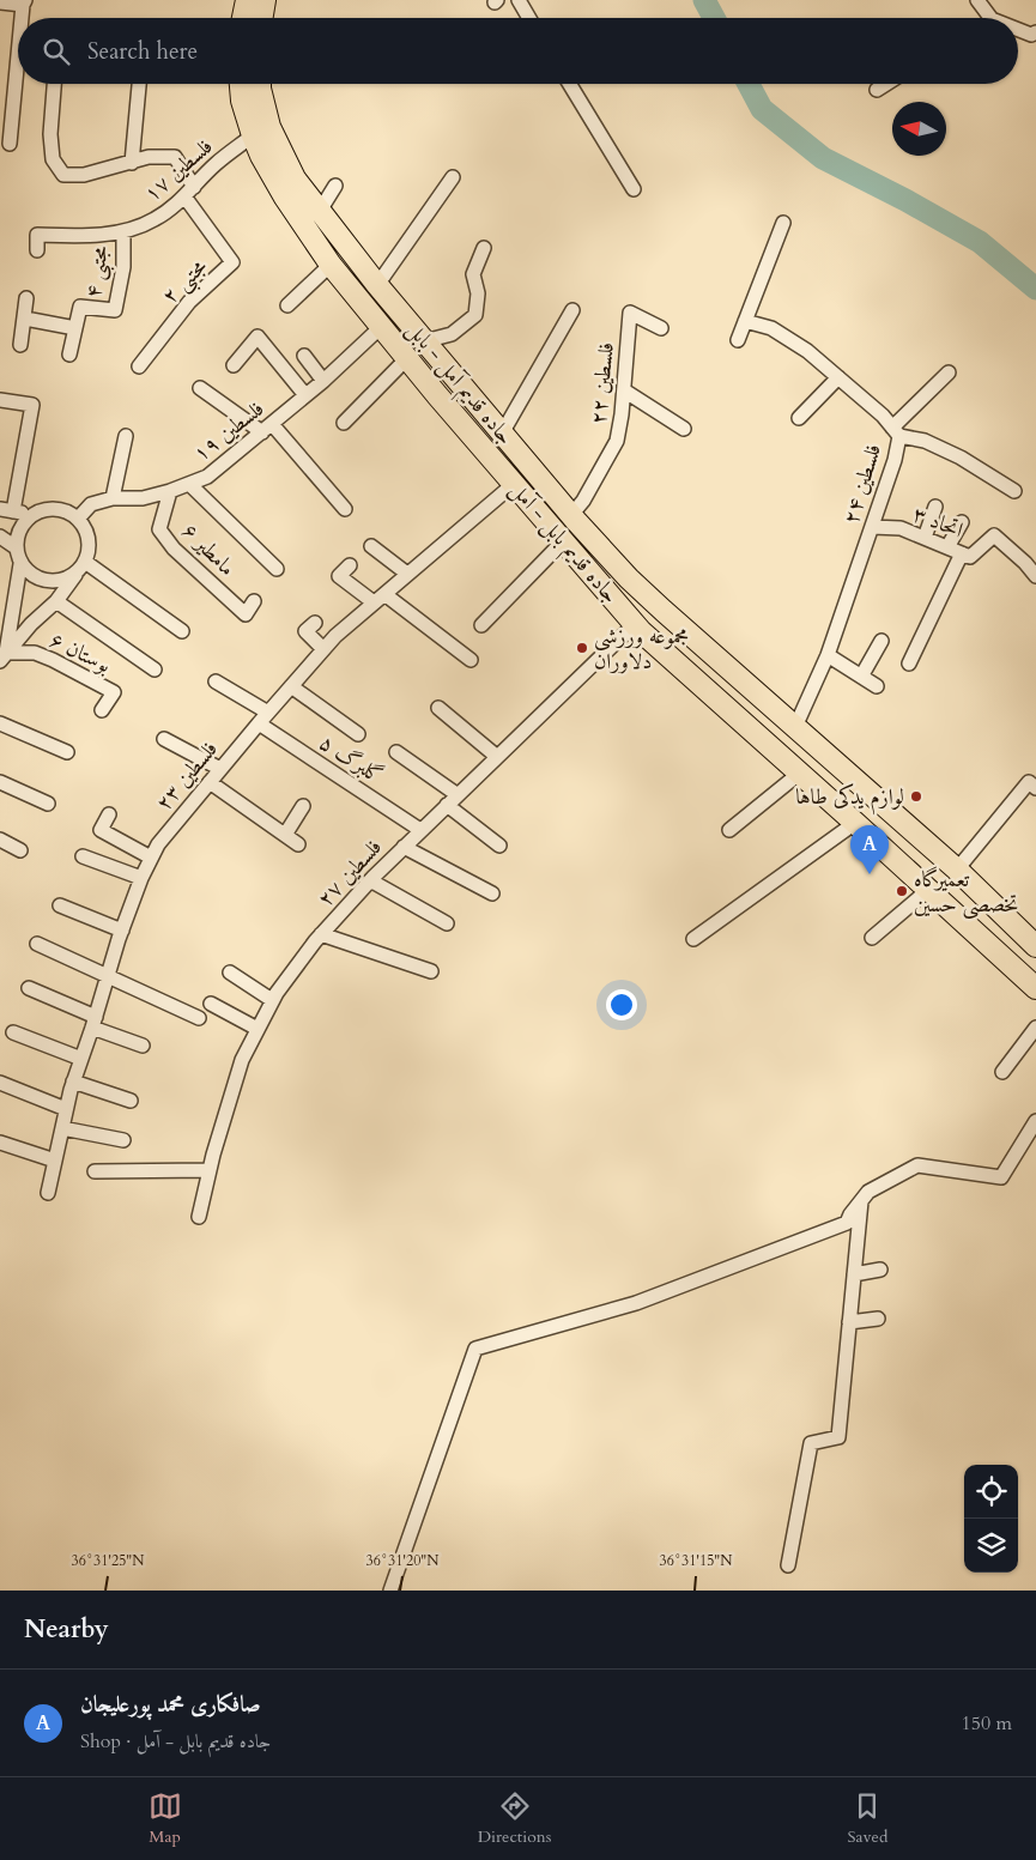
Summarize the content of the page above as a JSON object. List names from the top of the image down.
{
  "streets": {
    "main road": ["جاده قدیم آمل - بابل", "جاده قدیم بابل - آمل"],
    "street": [
      "فلسطین ۱۷",
      "مجتبی ۴",
      "مجتبی ۲",
      "فلسطین ۲۲",
      "فلسطین ۱۹",
      "فلسطین ۲۴",
      "اتحاد ۳",
      "مامطیر ۶",
      "بوستان ۶",
      "گلبرگ ۵",
      "فلسطین ۲۳",
      "فلسطین ۲۷"
    ]
  },
  "crossings": [
    ["فلسطین ۱۷", "مجتبی ۴"],
    ["فلسطین ۱۷", "مجتبی ۲"],
    ["فلسطین ۱۷", "جاده قدیم بابل - آمل"],
    ["جاده قدیم آمل - بابل", "فلسطین ۲۲"],
    ["جاده قدیم آمل - بابل", "فلسطین ۲۴"],
    ["فلسطین ۱۹", "جاده قدیم بابل - آمل"],
    ["فلسطین ۱۹", "مامطیر ۶"],
    ["فلسطین ۲۴", "اتحاد ۳"],
    ["جاده قدیم بابل - آمل", "فلسطین ۲۳"],
    ["جاده قدیم بابل - آمل", "فلسطین ۲۷"],
    ["گلبرگ ۵", "فلسطین ۲۳"],
    ["گلبرگ ۵", "فلسطین ۲۷"]
  ],
  "places": ["مجموعه ورزشی دلاوران", "لوازم یدکی طاها", "تعمیرگاه تخصصی حسین"],
  "north": "left",
  "page": {
    "search": "Search here",
    "pins": "A",
    "heading": "Nearby",
    "list": [
      {
        "mark": "A",
        "name": "صافکاری محمد پورعلیجان",
        "note": "Shop · جاده قدیم بابل - آمل",
        "value": "150 m"
      }
    ],
    "nav": ["Map", "Directions", "Saved"]
  },
  "coordinates": ["36°31'25\"N", "36°31'20\"N", "36°31'15\"N"]
}
